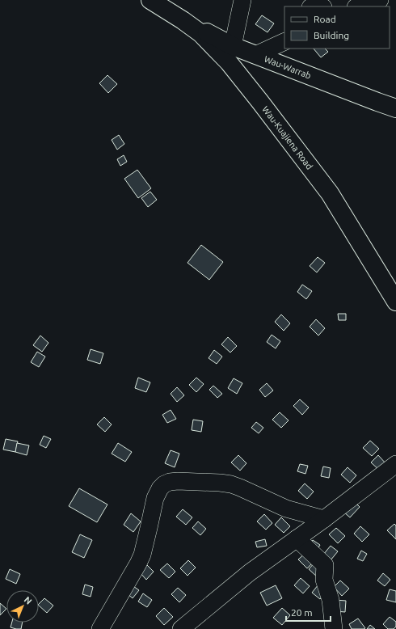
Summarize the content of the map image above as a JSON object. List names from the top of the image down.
{
  "streets": {
    "main road": ["Wau-Warrab", "Wau-Kuajiena Road"]
  },
  "crossings": [
    ["Wau-Warrab", "Wau-Kuajiena Road"]
  ],
  "legend": ["Road", "Building"],
  "scale_bar": "20 m",
  "north": "top right"
}
